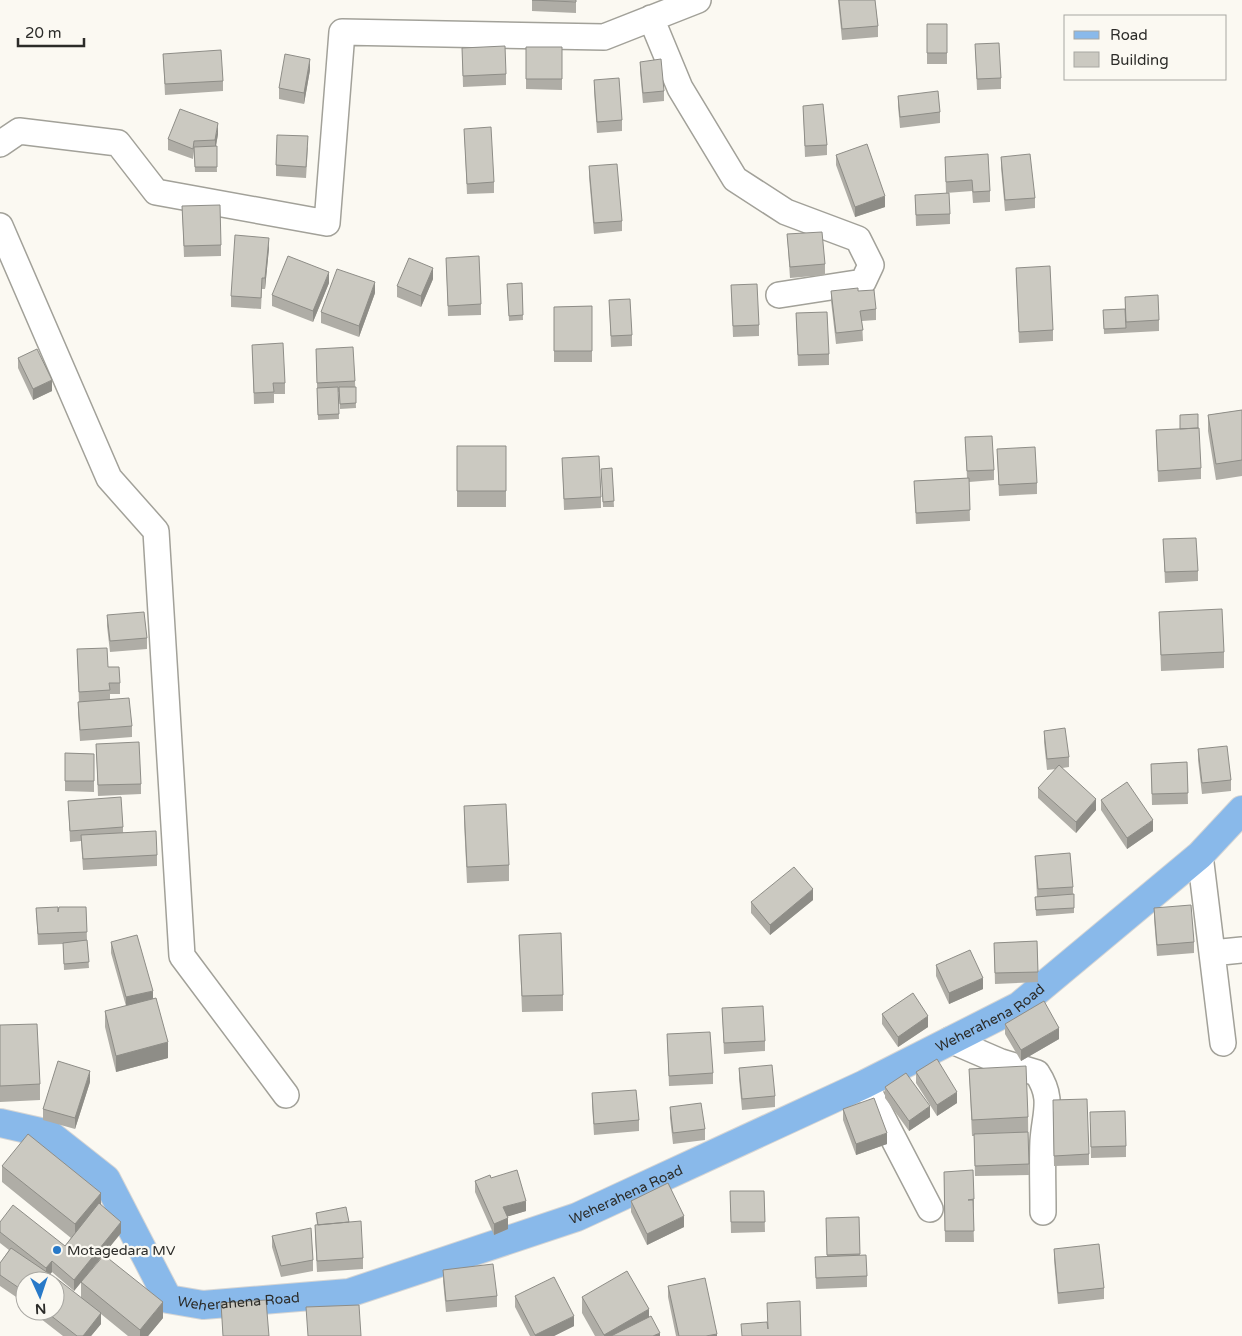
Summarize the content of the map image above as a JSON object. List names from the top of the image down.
{
  "streets": {
    "main road": ["Weherahena Road"]
  },
  "places": ["Motagedara MV"],
  "legend": ["Road", "Building"],
  "scale_bar": "20 m",
  "north": "bottom"
}
